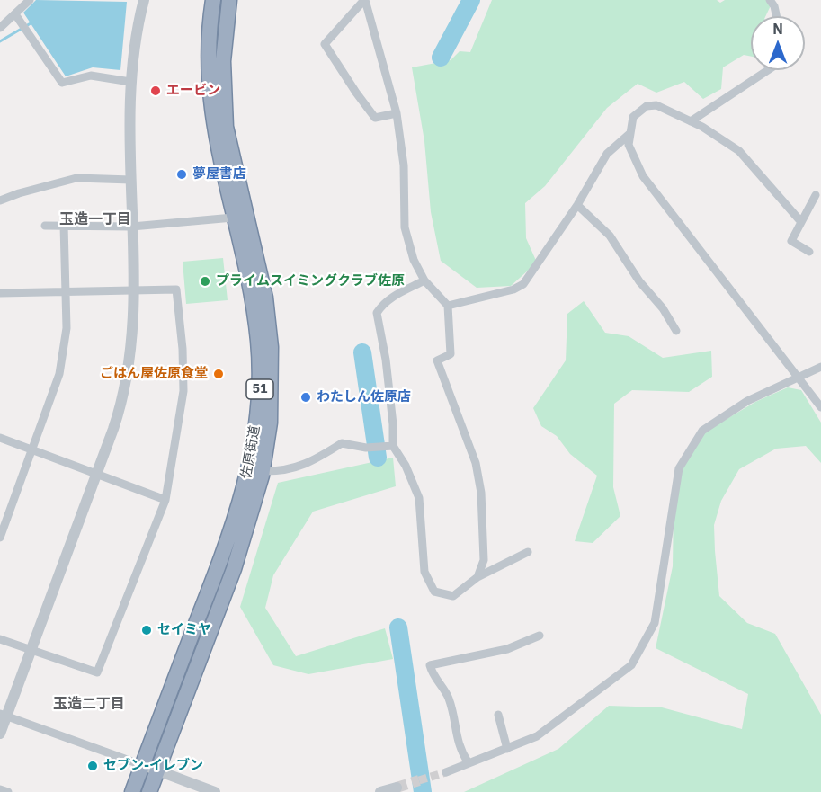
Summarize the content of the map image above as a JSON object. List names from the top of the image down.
{
  "streets": {
    "highway": ["51", "佐原街道"]
  },
  "districts": ["玉造一丁目", "玉造二丁目"],
  "places": [
    "エービン",
    "夢屋書店",
    "プライムスイミングクラブ佐原",
    "ごはん屋佐原食堂",
    "わたしん佐原店",
    "セイミヤ",
    "セブン-イレブン"
  ],
  "north": "top"
}
